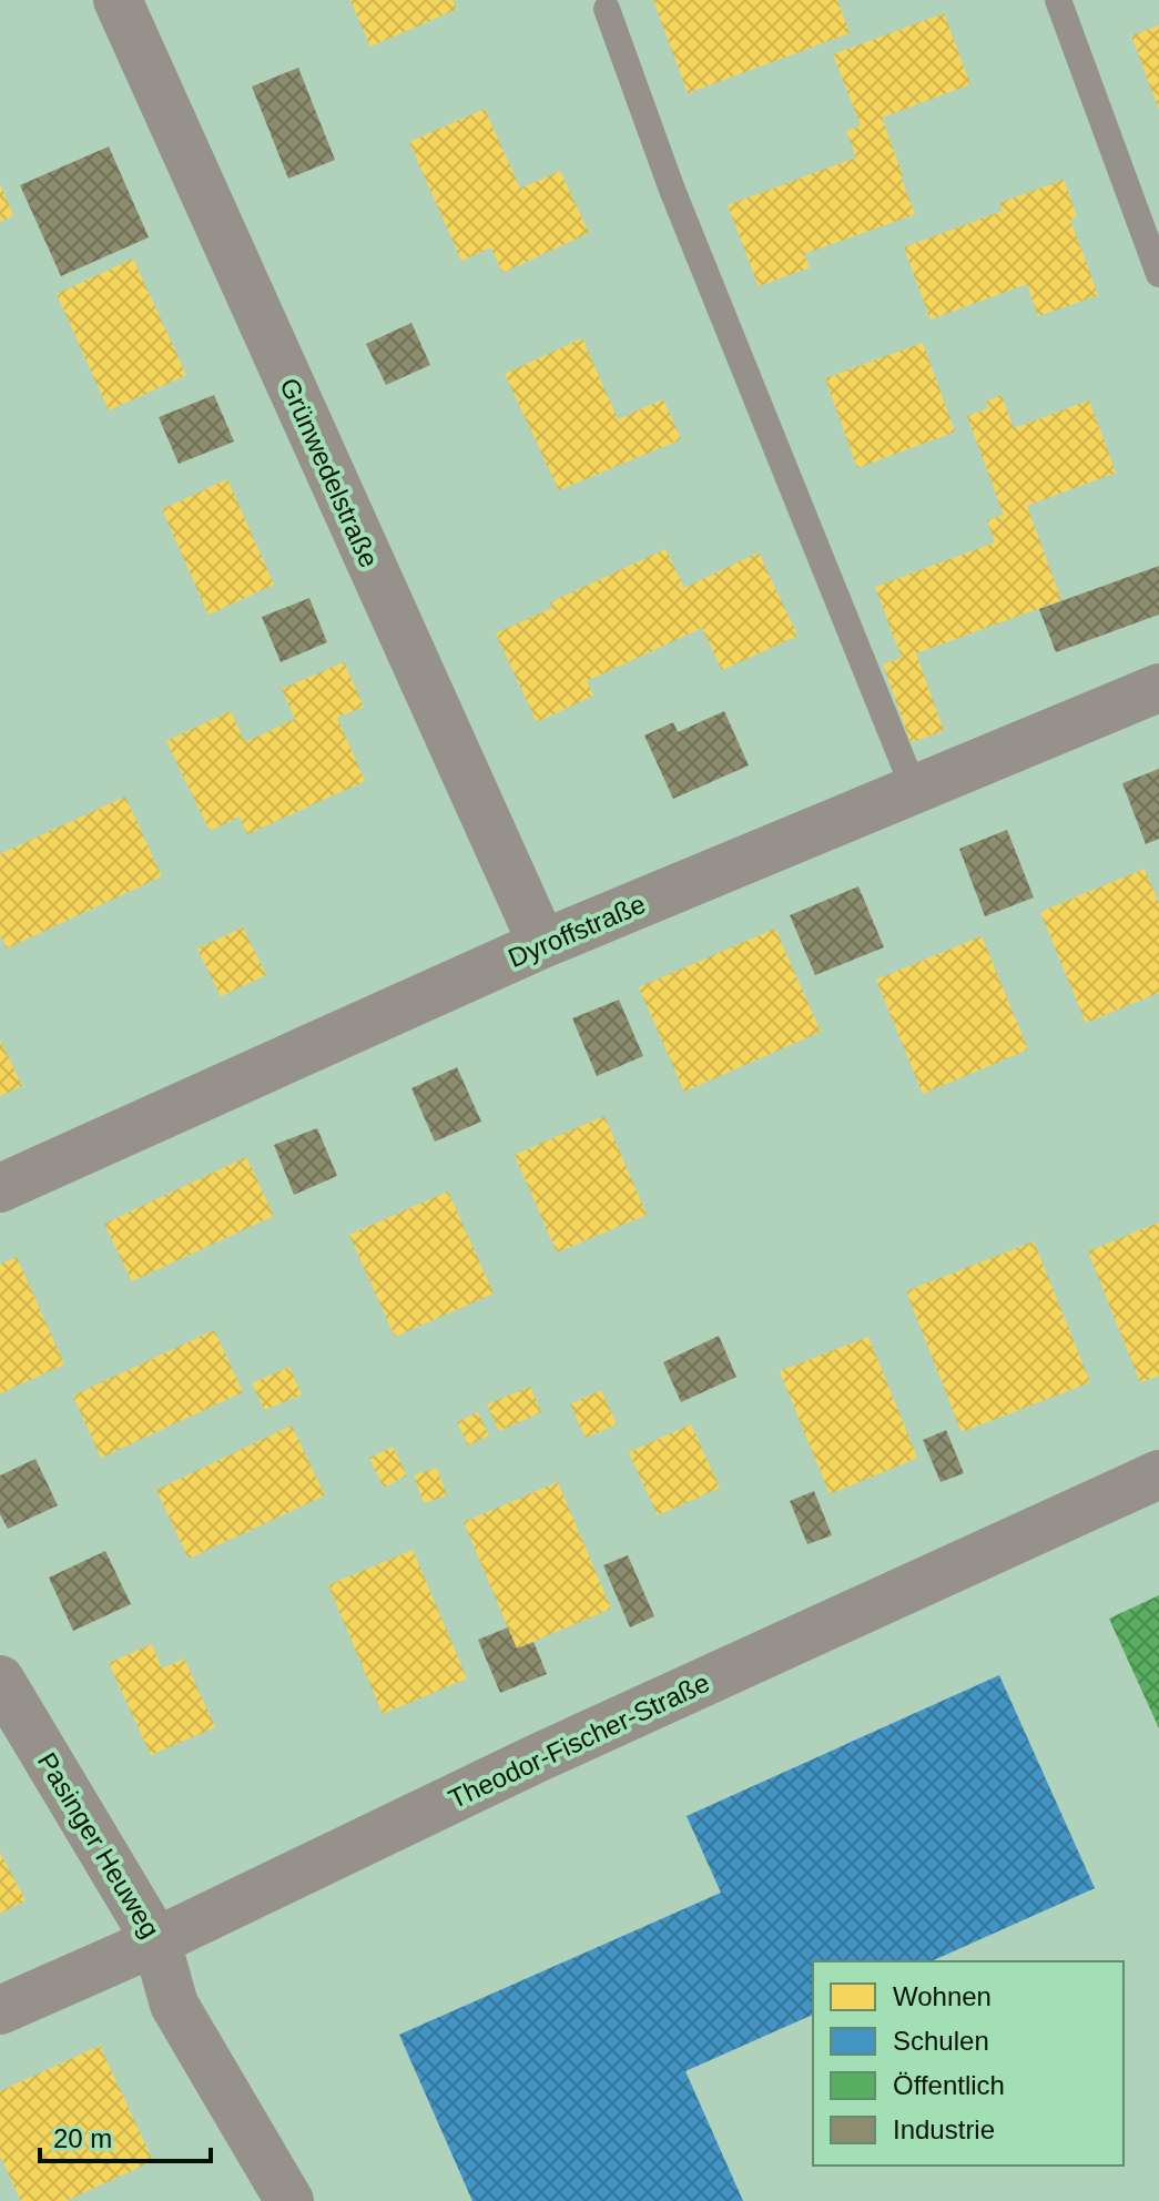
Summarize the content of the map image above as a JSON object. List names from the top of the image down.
{
  "streets": {
    "street": [
      "Grünwedelstraße",
      "Dyroffstraße",
      "Theodor-Fischer-Straße",
      "Pasinger Heuweg"
    ]
  },
  "crossings": [
    ["Grünwedelstraße", "Dyroffstraße"],
    ["Theodor-Fischer-Straße", "Pasinger Heuweg"]
  ],
  "legend": [
    "Wohnen",
    "Schulen",
    "Öffentlich",
    "Industrie"
  ],
  "scale_bar": "20 m"
}
